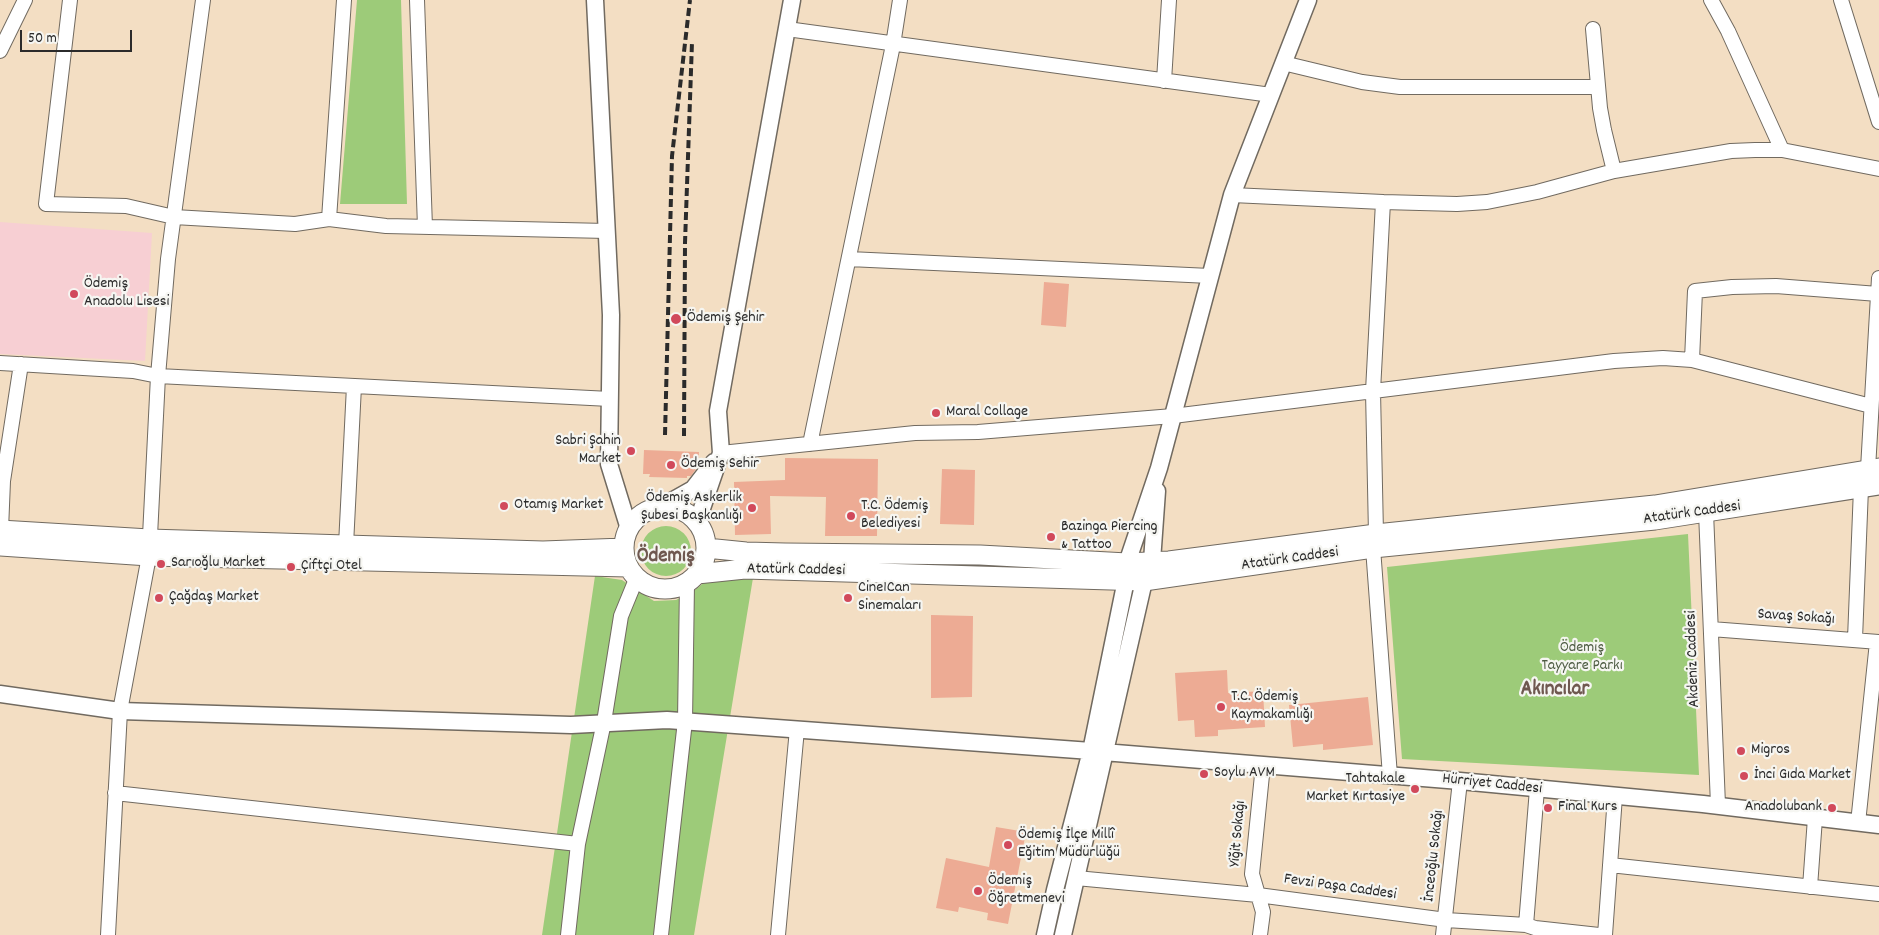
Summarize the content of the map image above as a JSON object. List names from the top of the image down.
{
  "streets": {
    "main road": ["Atatürk Caddesi"],
    "street": [
      "Savaş Sokağı",
      "Akdeniz Caddesi",
      "Hürriyet Caddesi",
      "Yiğit Sokağı",
      "İnceoğlu Sokağı",
      "Fevzi Paşa Caddesi"
    ]
  },
  "crossings": [
    ["Atatürk Caddesi", "Akdeniz Caddesi"],
    ["Savaş Sokağı", "Akdeniz Caddesi"],
    ["Akdeniz Caddesi", "Hürriyet Caddesi"],
    ["Hürriyet Caddesi", "Yiğit Sokağı"],
    ["Hürriyet Caddesi", "İnceoğlu Sokağı"],
    ["Yiğit Sokağı", "Fevzi Paşa Caddesi"],
    ["İnceoğlu Sokağı", "Fevzi Paşa Caddesi"]
  ],
  "districts": ["Ödemiş", "Akıncılar"],
  "parks": ["Ödemiş Tayyare Parkı"],
  "places": [
    "Ödemiş Anadolu Lisesi",
    "Ödemiş Şehir",
    "Maral Collage",
    "Sabri Şahin Market",
    "Ödemiş Sehir",
    "Otamış Market",
    "Ödemiş Askerlik Şubesi Başkanlığı",
    "T.C. Ödemiş Belediyesi",
    "Bazinga Piercing & Tattoo",
    "Sarıoğlu Market",
    "Çiftçi Otel",
    "Çağdaş Market",
    "Cine1Can Sinemaları",
    "T.C. Ödemiş Kaymakamlığı",
    "Migros",
    "Soylu AVM",
    "İnci Gıda Market",
    "Tahtakale Market Kırtasiye",
    "Final Kurs",
    "Anadolubank",
    "Ödemiş İlçe Millî Eğitim Müdürlüğü",
    "Ödemiş Öğretmenevi"
  ],
  "scale_bar": "50 m"
}
